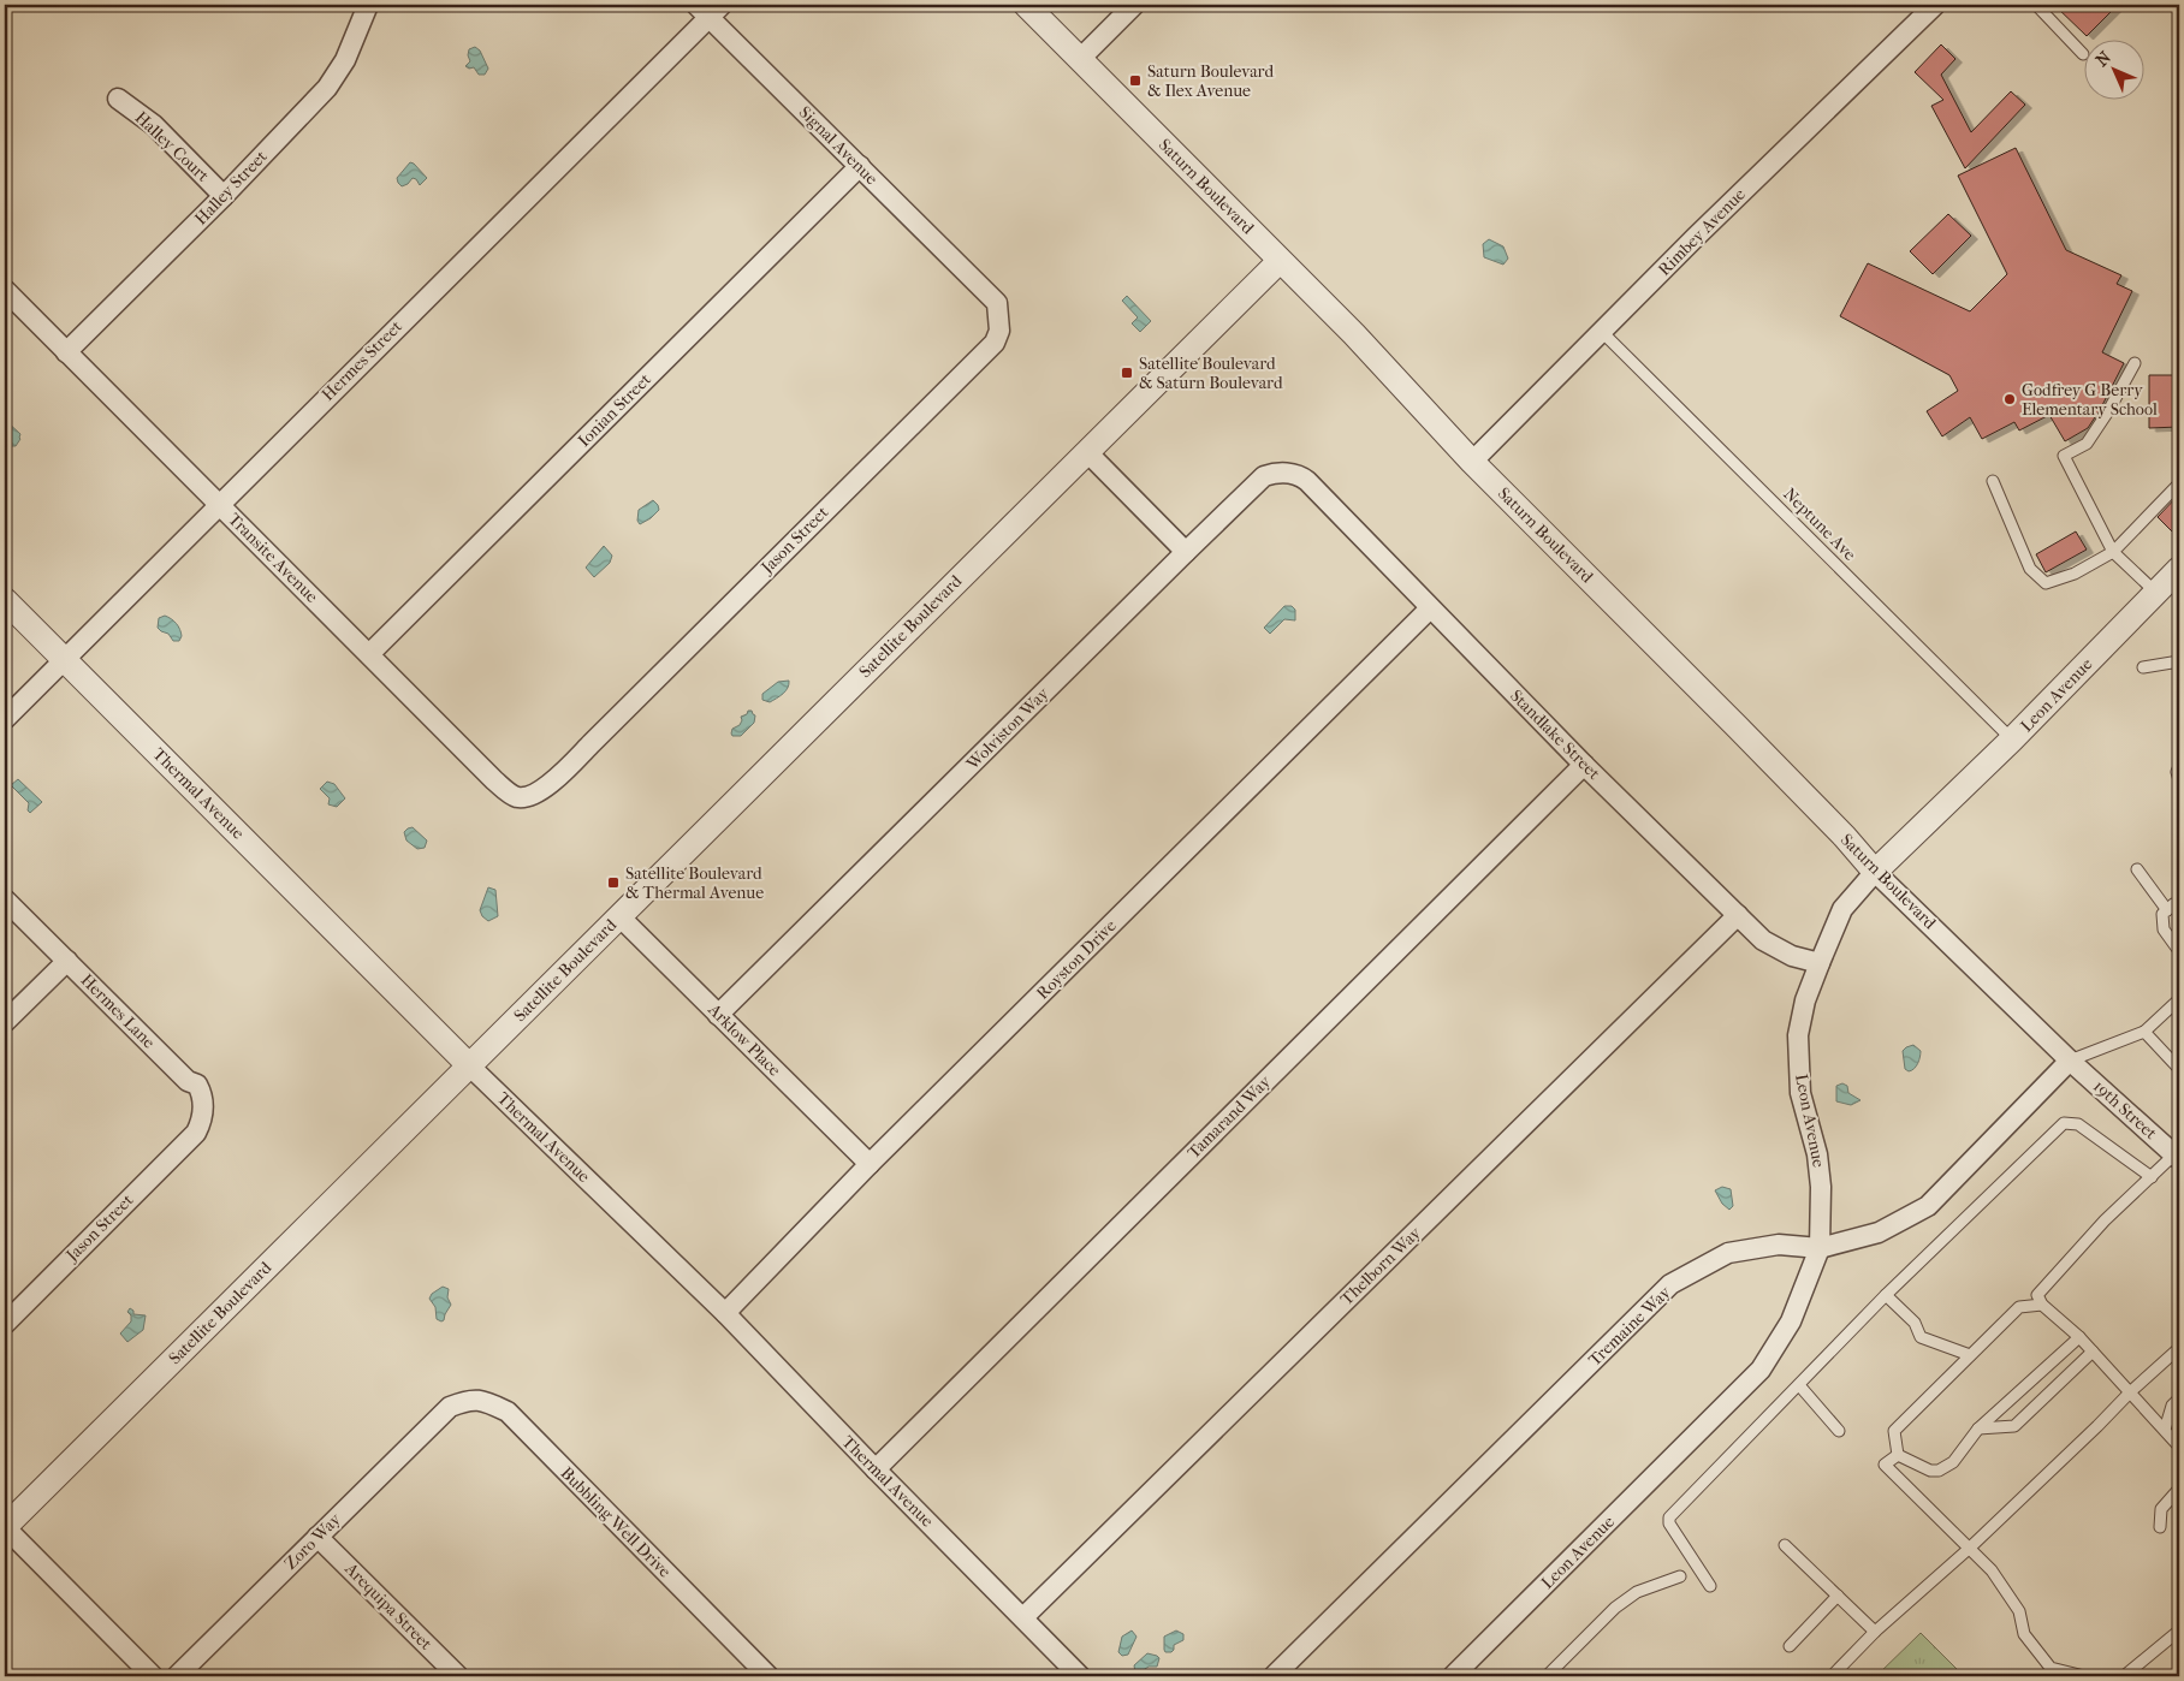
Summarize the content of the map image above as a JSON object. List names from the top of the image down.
{
  "streets": {
    "street": [
      "Signal Avenue",
      "Halley Court",
      "Saturn Boulevard",
      "Halley Street",
      "Rimbey Avenue",
      "Hermes Street",
      "Ionian Street",
      "Jason Street",
      "Transite Avenue",
      "Satellite Boulevard",
      "Leon Avenue",
      "Wolviston Way",
      "Standlake Street",
      "Thermal Avenue",
      "Royston Drive",
      "Hermes Lane",
      "Arklow Place",
      "19th Street",
      "Tamarand Way",
      "Thelborn Way",
      "Tremaine Way",
      "Bubbling Well Drive",
      "Zoro Way",
      "Arequipa Street"
    ],
    "lane": ["Neptune Ave"]
  },
  "crossings": [
    ["Signal Avenue", "Hermes Street"],
    ["Signal Avenue", "Ionian Street"],
    ["Signal Avenue", "Jason Street"],
    ["Halley Court", "Halley Street"],
    ["Saturn Boulevard", "Rimbey Avenue"],
    ["Saturn Boulevard", "Satellite Boulevard"],
    ["Saturn Boulevard", "Leon Avenue"],
    ["Saturn Boulevard", "19th Street"],
    ["Saturn Boulevard", "Tremaine Way"],
    ["Halley Street", "Transite Avenue"],
    ["Rimbey Avenue", "Neptune Ave"],
    ["Hermes Street", "Transite Avenue"],
    ["Hermes Street", "Thermal Avenue"],
    ["Ionian Street", "Transite Avenue"],
    ["Neptune Ave", "Leon Avenue"],
    ["Jason Street", "Transite Avenue"],
    ["Jason Street", "Hermes Lane"],
    ["Satellite Boulevard", "Thermal Avenue"],
    ["Satellite Boulevard", "Arklow Place"],
    ["Leon Avenue", "Standlake Street"],
    ["Leon Avenue", "Tremaine Way"],
    ["Wolviston Way", "Standlake Street"],
    ["Wolviston Way", "Arklow Place"],
    ["Standlake Street", "Royston Drive"],
    ["Standlake Street", "Tamarand Way"],
    ["Standlake Street", "Thelborn Way"],
    ["Thermal Avenue", "Royston Drive"],
    ["Thermal Avenue", "Tamarand Way"],
    ["Thermal Avenue", "Thelborn Way"],
    ["Royston Drive", "Arklow Place"],
    ["19th Street", "Tremaine Way"],
    ["Bubbling Well Drive", "Zoro Way"],
    ["Zoro Way", "Arequipa Street"]
  ],
  "places": {
    "transit": ["Saturn Boulevard & Ilex Avenue", "Satellite Boulevard & Saturn Boulevard", "Satellite Boulevard & Thermal Avenue"],
    "other": ["Godfrey G Berry Elementary School"]
  },
  "north": "top left"
}
